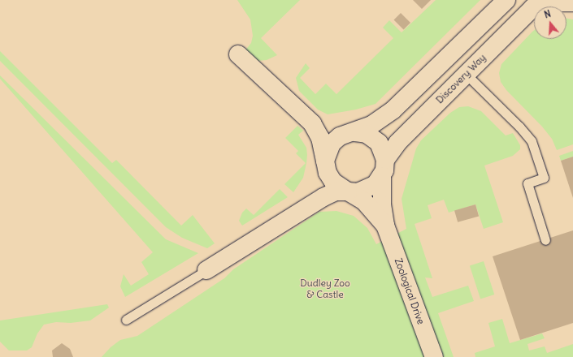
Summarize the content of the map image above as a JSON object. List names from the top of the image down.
{
  "streets": {
    "street": ["Discovery Way", "Zoological Drive"]
  },
  "crossings": [
    ["Discovery Way", "Zoological Drive"]
  ],
  "parks": ["Dudley Zoo & Castle"],
  "north": "top"
}
